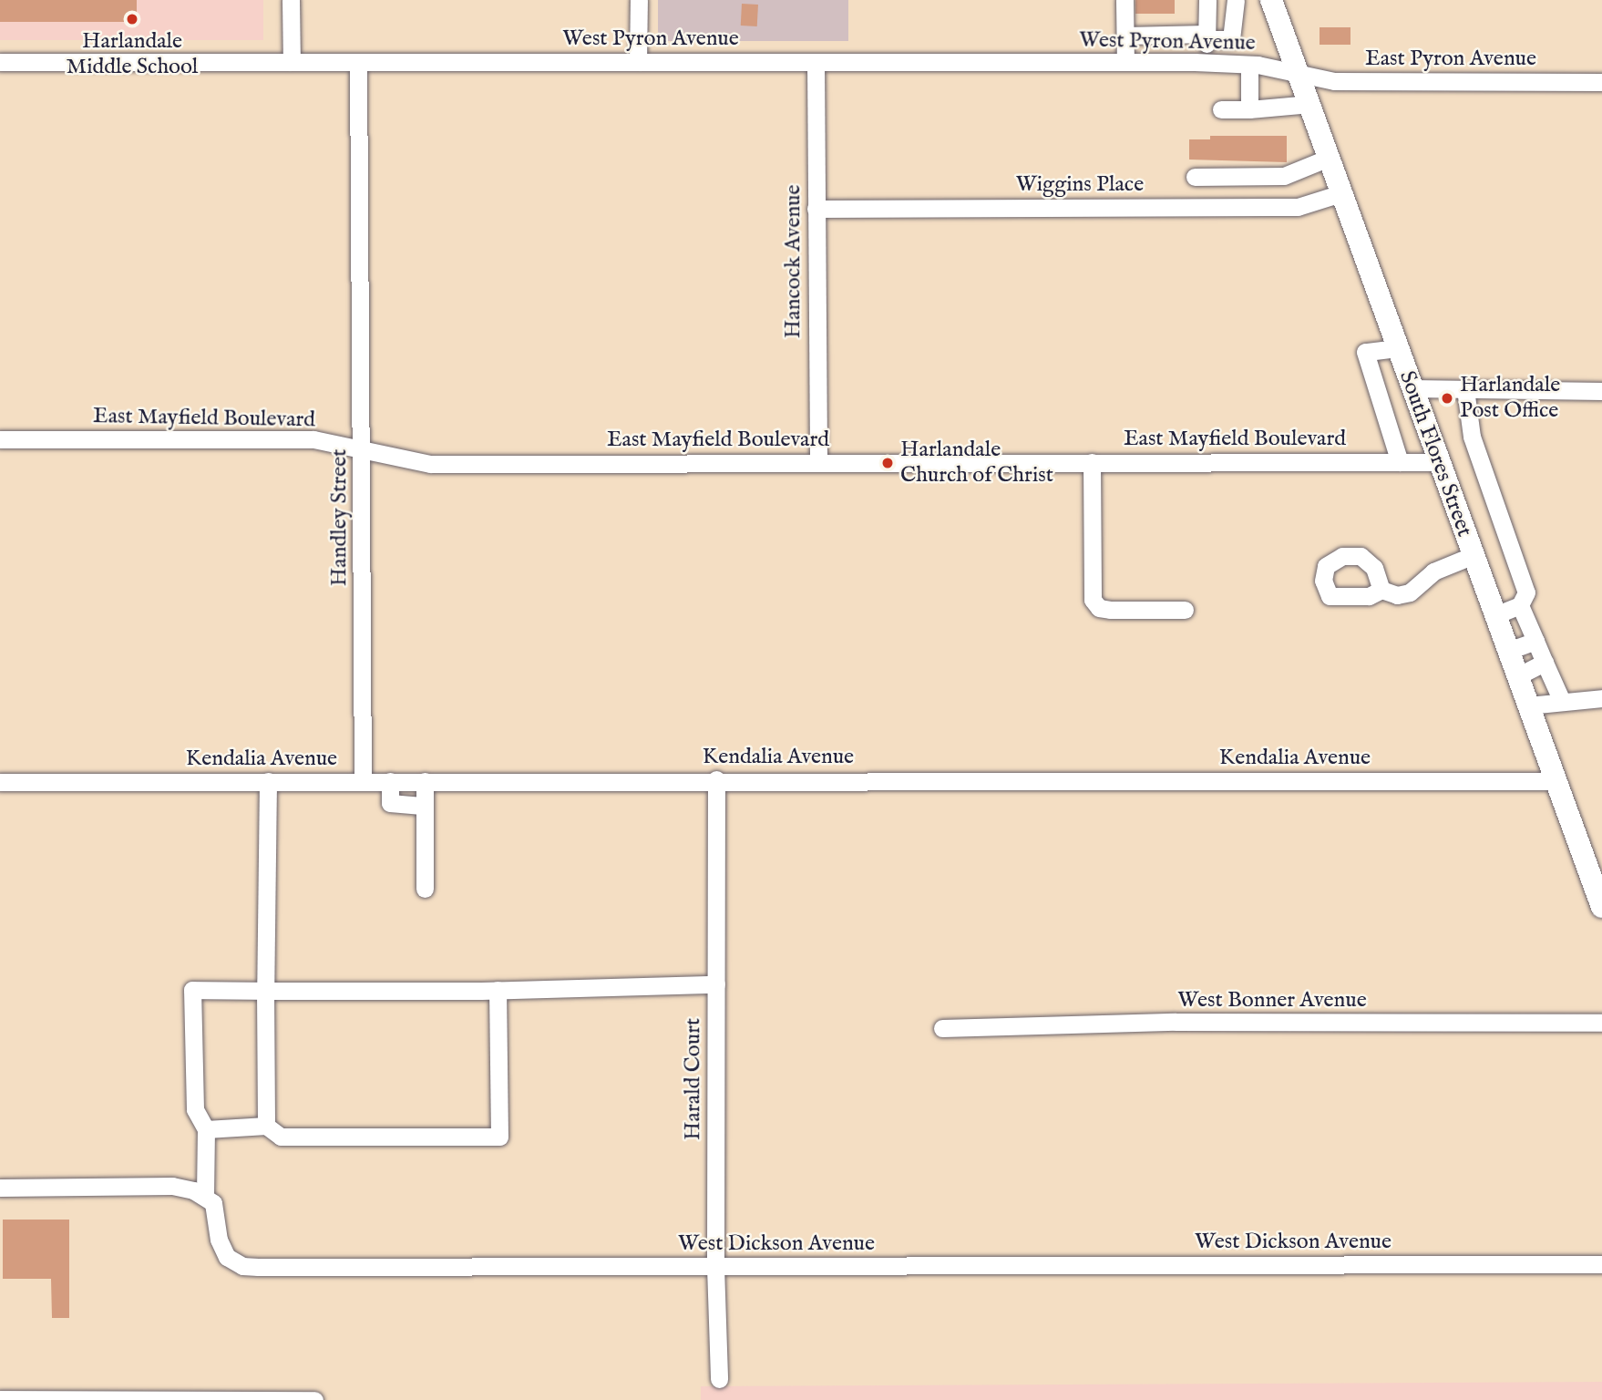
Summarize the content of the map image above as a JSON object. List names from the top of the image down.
{
  "streets": {
    "main road": ["South Flores Street"],
    "street": [
      "West Pyron Avenue",
      "East Pyron Avenue",
      "Wiggins Place",
      "Hancock Avenue",
      "East Mayfield Boulevard",
      "Handley Street",
      "Kendalia Avenue",
      "West Bonner Avenue",
      "Harald Court",
      "West Dickson Avenue"
    ]
  },
  "crossings": [
    ["West Pyron Avenue", "East Pyron Avenue"],
    ["West Pyron Avenue", "Hancock Avenue"],
    ["West Pyron Avenue", "South Flores Street"],
    ["West Pyron Avenue", "Handley Street"],
    ["East Pyron Avenue", "South Flores Street"],
    ["Wiggins Place", "Hancock Avenue"],
    ["Wiggins Place", "South Flores Street"],
    ["Hancock Avenue", "East Mayfield Boulevard"],
    ["East Mayfield Boulevard", "South Flores Street"],
    ["East Mayfield Boulevard", "Handley Street"],
    ["South Flores Street", "Kendalia Avenue"],
    ["Handley Street", "Kendalia Avenue"],
    ["Kendalia Avenue", "Harald Court"],
    ["Harald Court", "West Dickson Avenue"]
  ],
  "places": ["Harlandale Middle School", "Harlandale Post Office", "Harlandale Church of Christ"]
}
